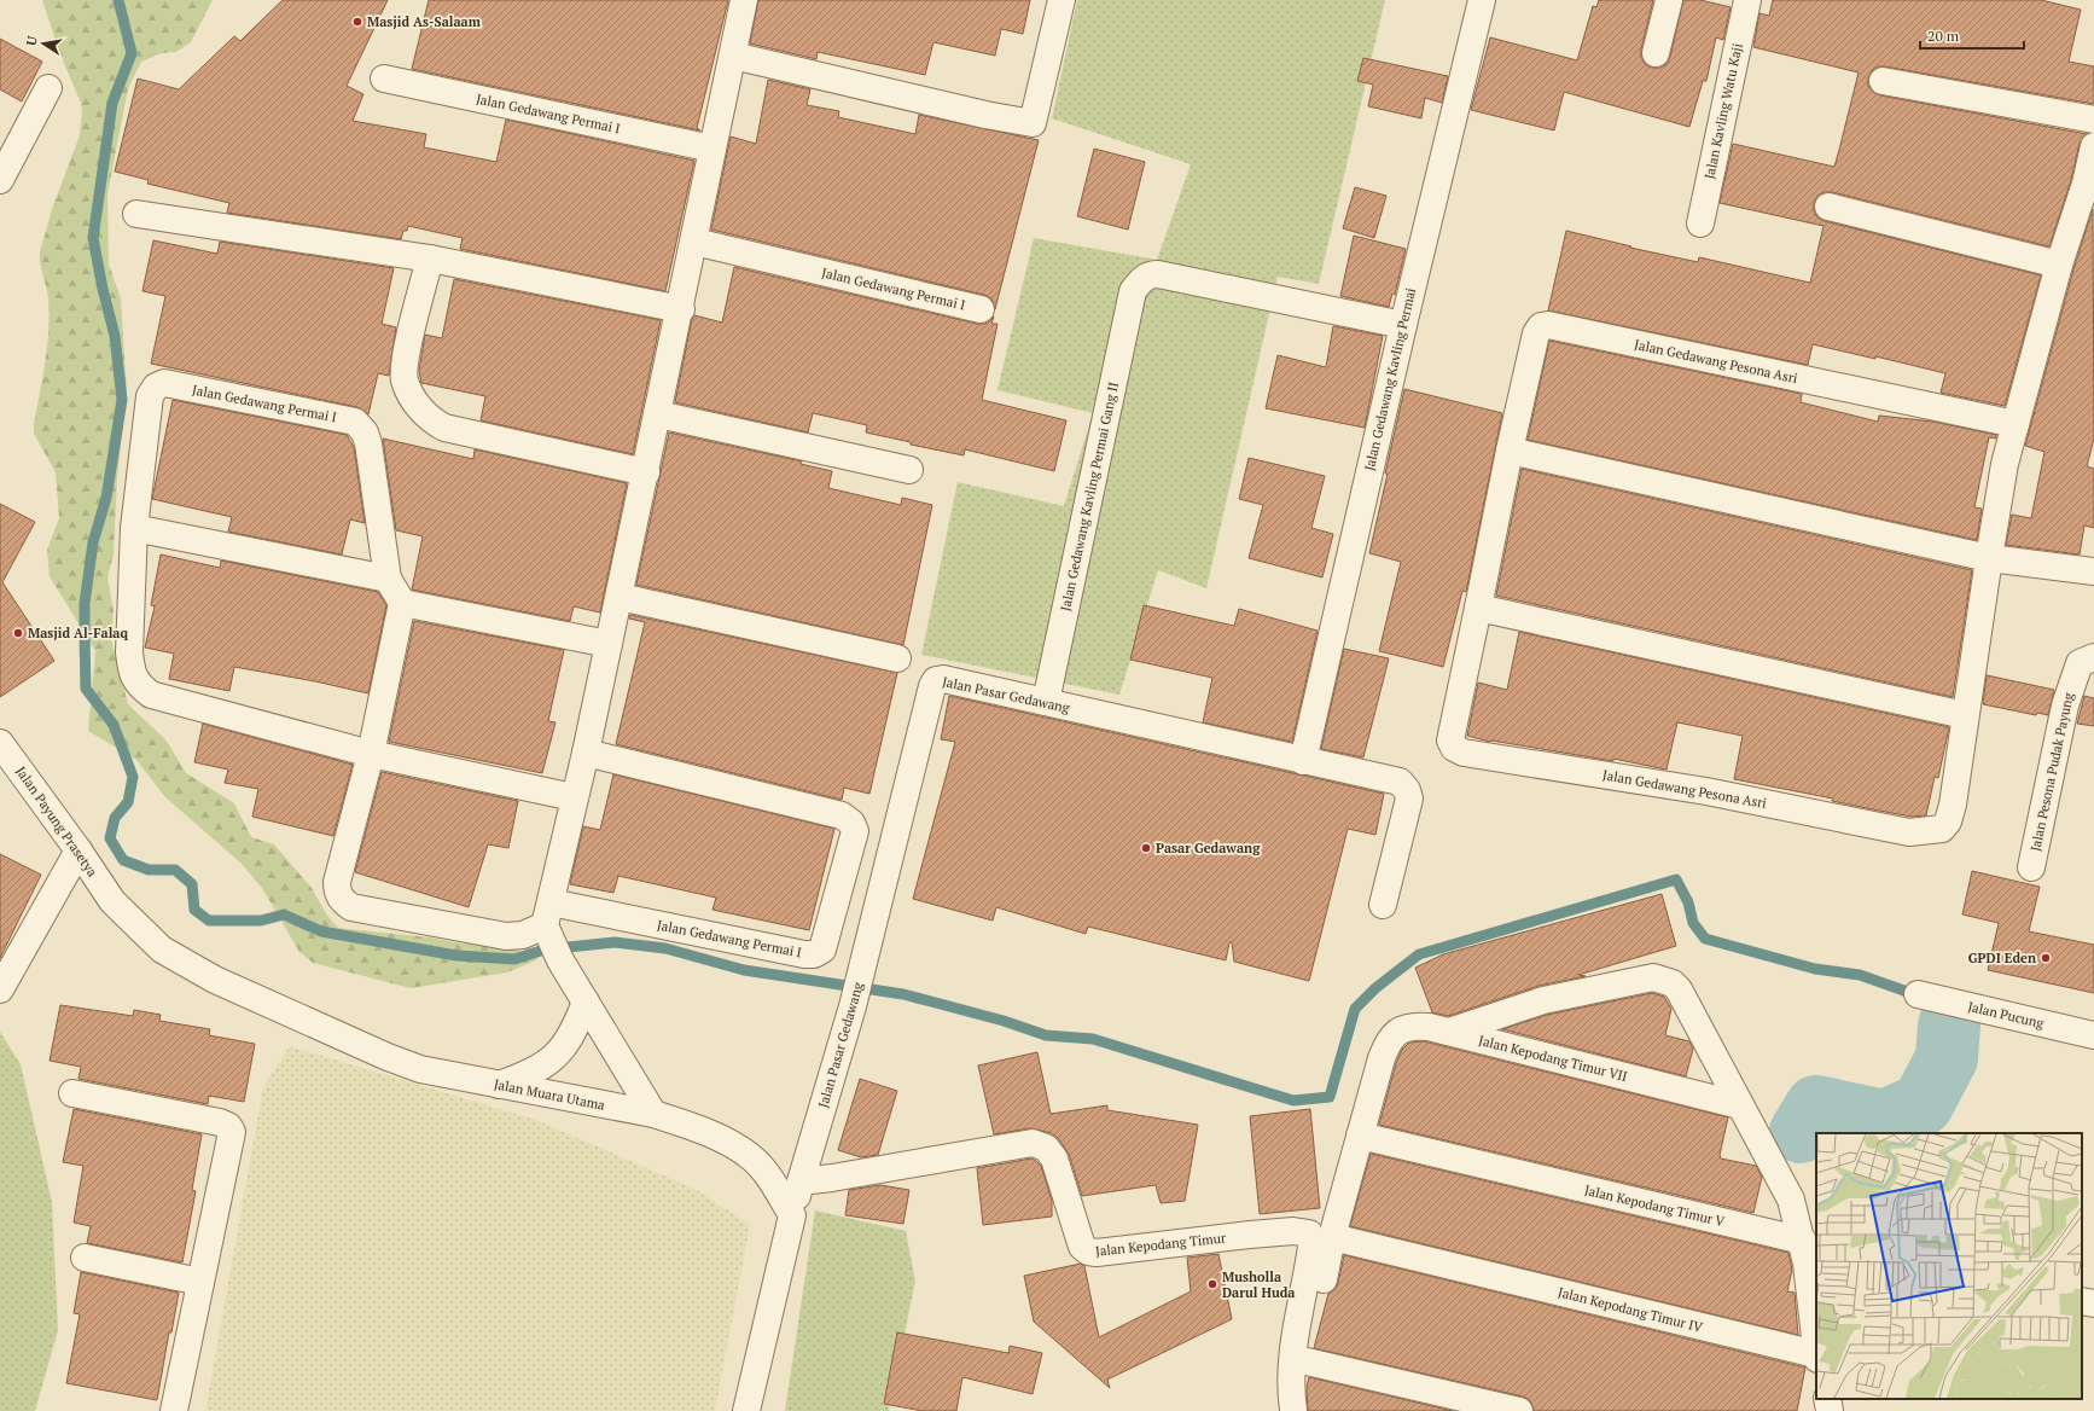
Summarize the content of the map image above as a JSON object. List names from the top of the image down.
{
  "streets": {
    "street": [
      "Jalan Kavling Watu Kaji",
      "Jalan Gedawang Permai I",
      "Jalan Gedawang Pesona Asri",
      "Jalan Gedawang Kavling Permai",
      "Jalan Gedawang Kavling Permai Gang II",
      "Jalan Pasar Gedawang",
      "Jalan Pesona Pudak Payung",
      "Jalan Payung Prasetya",
      "Jalan Pucung",
      "Jalan Kepodang Timur VII",
      "Jalan Muara Utama",
      "Jalan Kepodang Timur V",
      "Jalan Kepodang Timur",
      "Jalan Kepodang Timur IV"
    ]
  },
  "crossings": [
    ["Jalan Gedawang Kavling Permai", "Jalan Gedawang Kavling Permai Gang II"],
    ["Jalan Gedawang Kavling Permai", "Jalan Pasar Gedawang"],
    ["Jalan Gedawang Kavling Permai Gang II", "Jalan Pasar Gedawang"],
    ["Jalan Pasar Gedawang", "Jalan Kepodang Timur"],
    ["Jalan Payung Prasetya", "Jalan Muara Utama"],
    ["Jalan Kepodang Timur VII", "Jalan Kepodang Timur"],
    ["Jalan Kepodang Timur V", "Jalan Kepodang Timur"],
    ["Jalan Kepodang Timur V", "Jalan Kepodang Timur IV"],
    ["Jalan Kepodang Timur", "Jalan Kepodang Timur IV"]
  ],
  "places": [
    "Masjid As-Salaam",
    "Masjid Al-Falaq",
    "Pasar Gedawang",
    "GPDI Eden",
    "Musholla Darul Huda"
  ],
  "scale_bar": "20 m",
  "north": "left"
}
